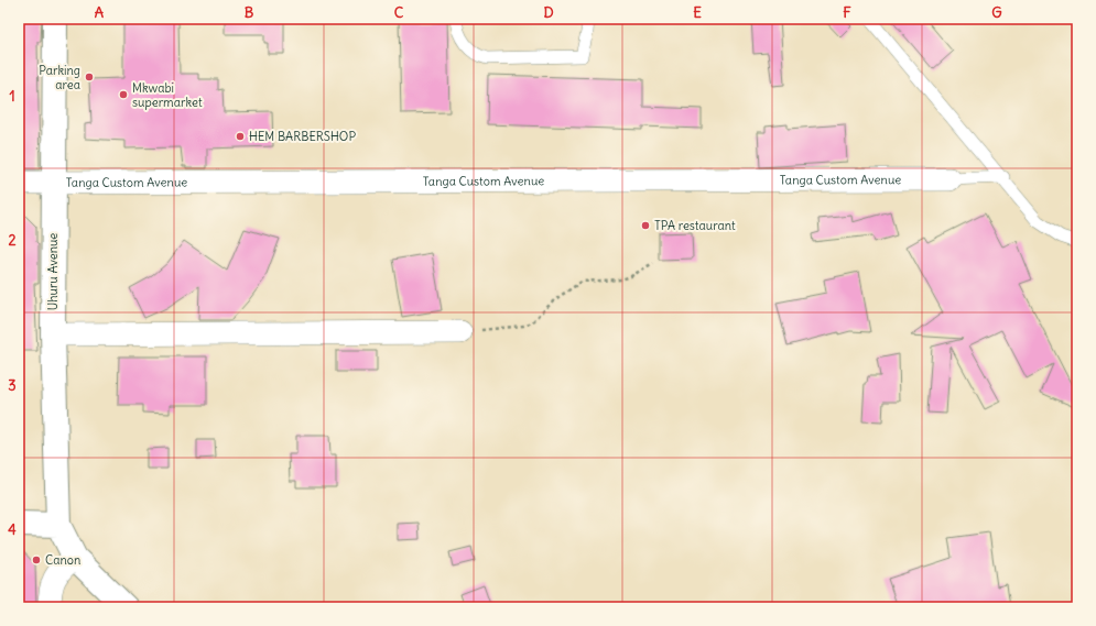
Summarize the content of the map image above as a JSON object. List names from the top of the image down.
{
  "streets": {
    "street": ["Tanga Custom Avenue", "Uhuru Avenue"]
  },
  "crossings": [
    ["Tanga Custom Avenue", "Uhuru Avenue"]
  ],
  "places": [
    "Parking area",
    "Mkwabi supermarket",
    "HEM BARBERSHOP",
    "TPA restaurant",
    "Canon"
  ],
  "grid": {
    "columns": [
      "A",
      "B",
      "C",
      "D",
      "E",
      "F",
      "G"
    ],
    "rows": [
      "1",
      "2",
      "3",
      "4"
    ]
  }
}
